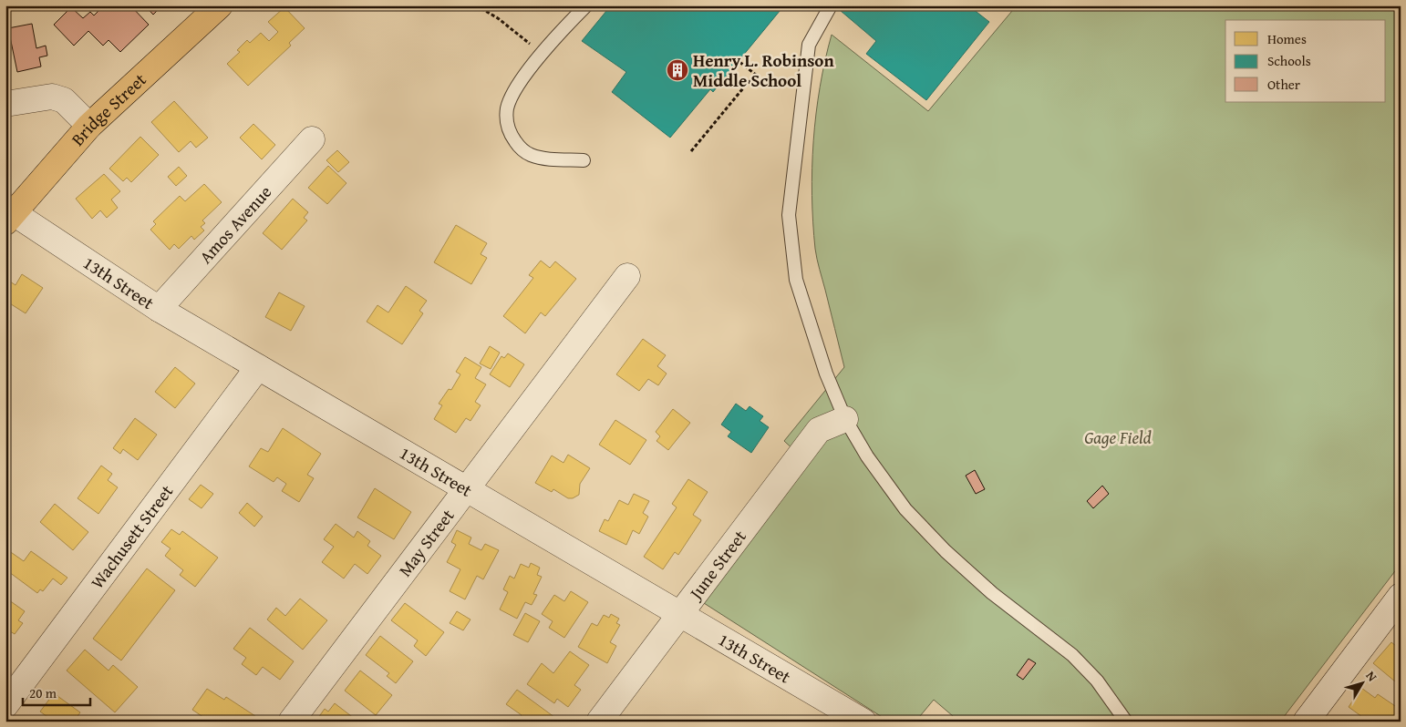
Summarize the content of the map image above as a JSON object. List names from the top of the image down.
{
  "streets": {
    "main road": ["Bridge Street"],
    "street": [
      "Amos Avenue",
      "13th Street",
      "Wachusett Street",
      "May Street",
      "June Street"
    ]
  },
  "crossings": [
    ["Bridge Street", "13th Street"],
    ["Amos Avenue", "13th Street"],
    ["13th Street", "Wachusett Street"],
    ["13th Street", "May Street"],
    ["13th Street", "June Street"]
  ],
  "parks": ["Gage Field"],
  "places": {
    "building": ["Henry L. Robinson Middle School"]
  },
  "legend": ["Homes", "Schools", "Other"],
  "scale_bar": "20 m",
  "north": "top right"
}
